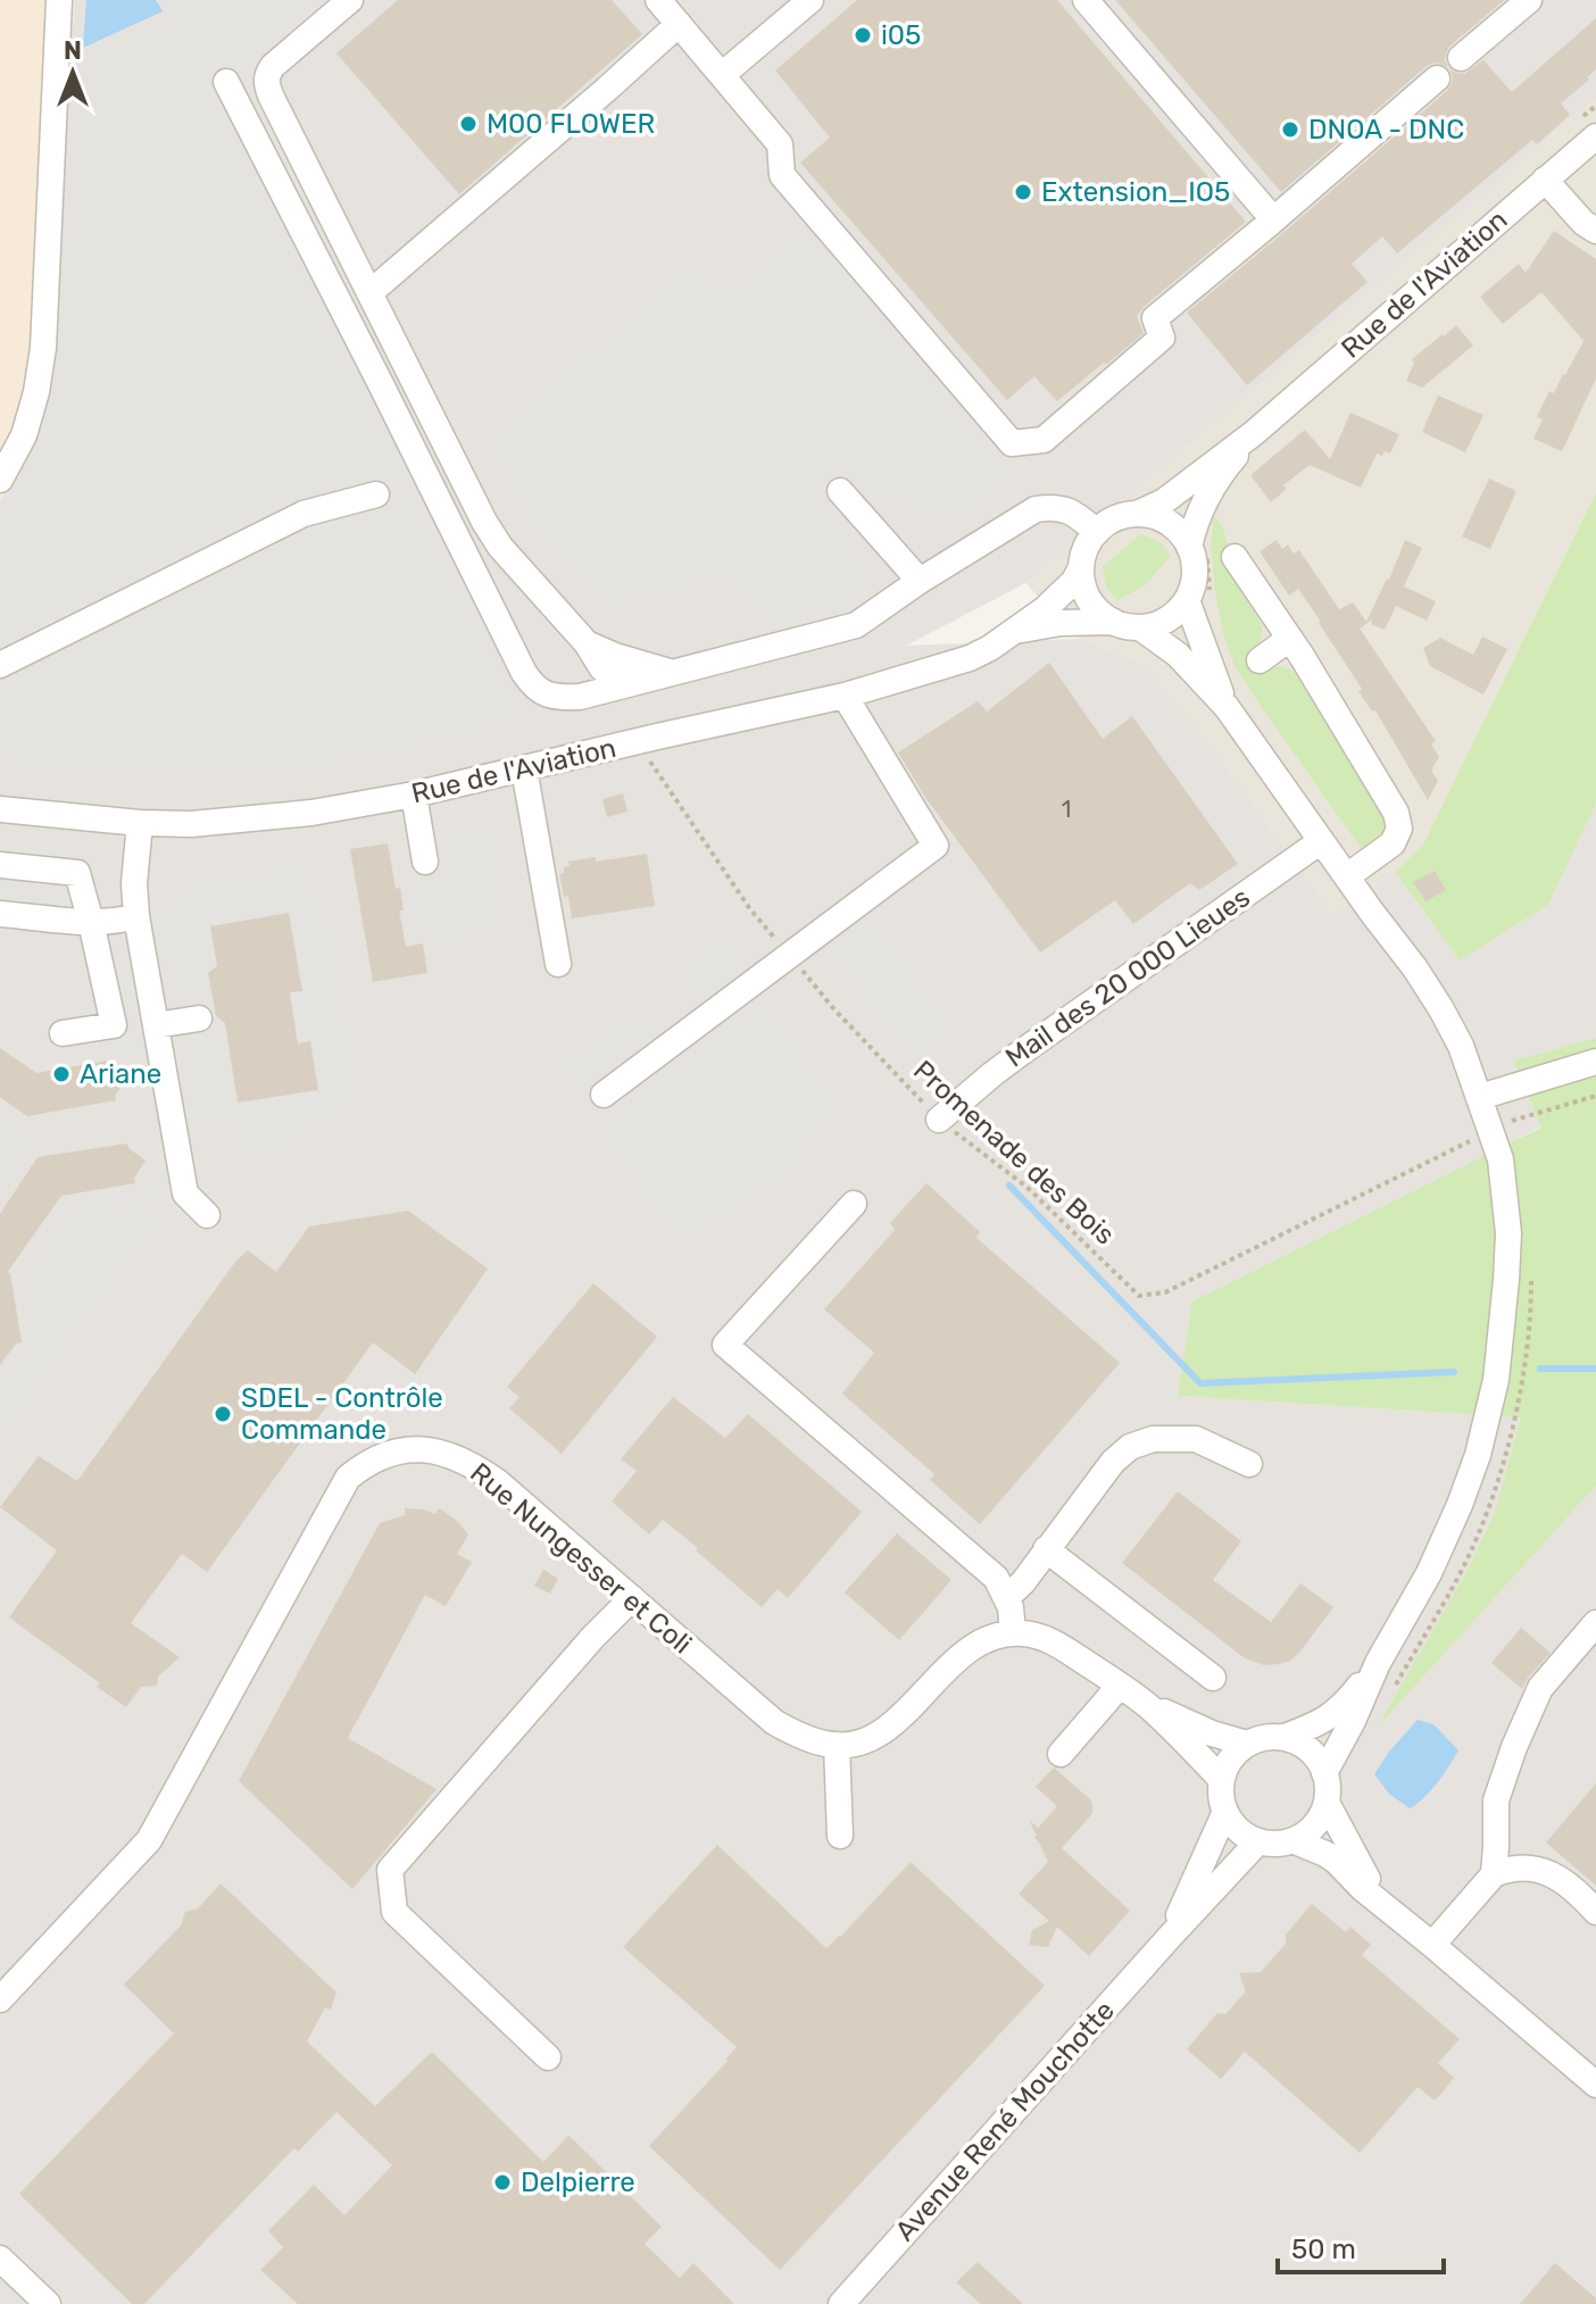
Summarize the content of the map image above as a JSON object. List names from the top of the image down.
{
  "streets": {
    "street": [
      "Rue de l'Aviation",
      "Mail des 20 000 Lieues",
      "Rue Nungesser et Coli",
      "Avenue René Mouchotte"
    ],
    "path": ["Promenade des Bois"]
  },
  "crossings": [
    ["Rue de l'Aviation", "Promenade des Bois"],
    ["Mail des 20 000 Lieues", "Promenade des Bois"]
  ],
  "places": [
    "i05",
    "M00 FLOWER",
    "DNOA - DNC",
    "Extension_IO5",
    "Ariane",
    "SDEL - Contrôle Commande",
    "Delpierre"
  ],
  "house_numbers": ["1"],
  "scale_bar": "50 m",
  "north": "top"
}
